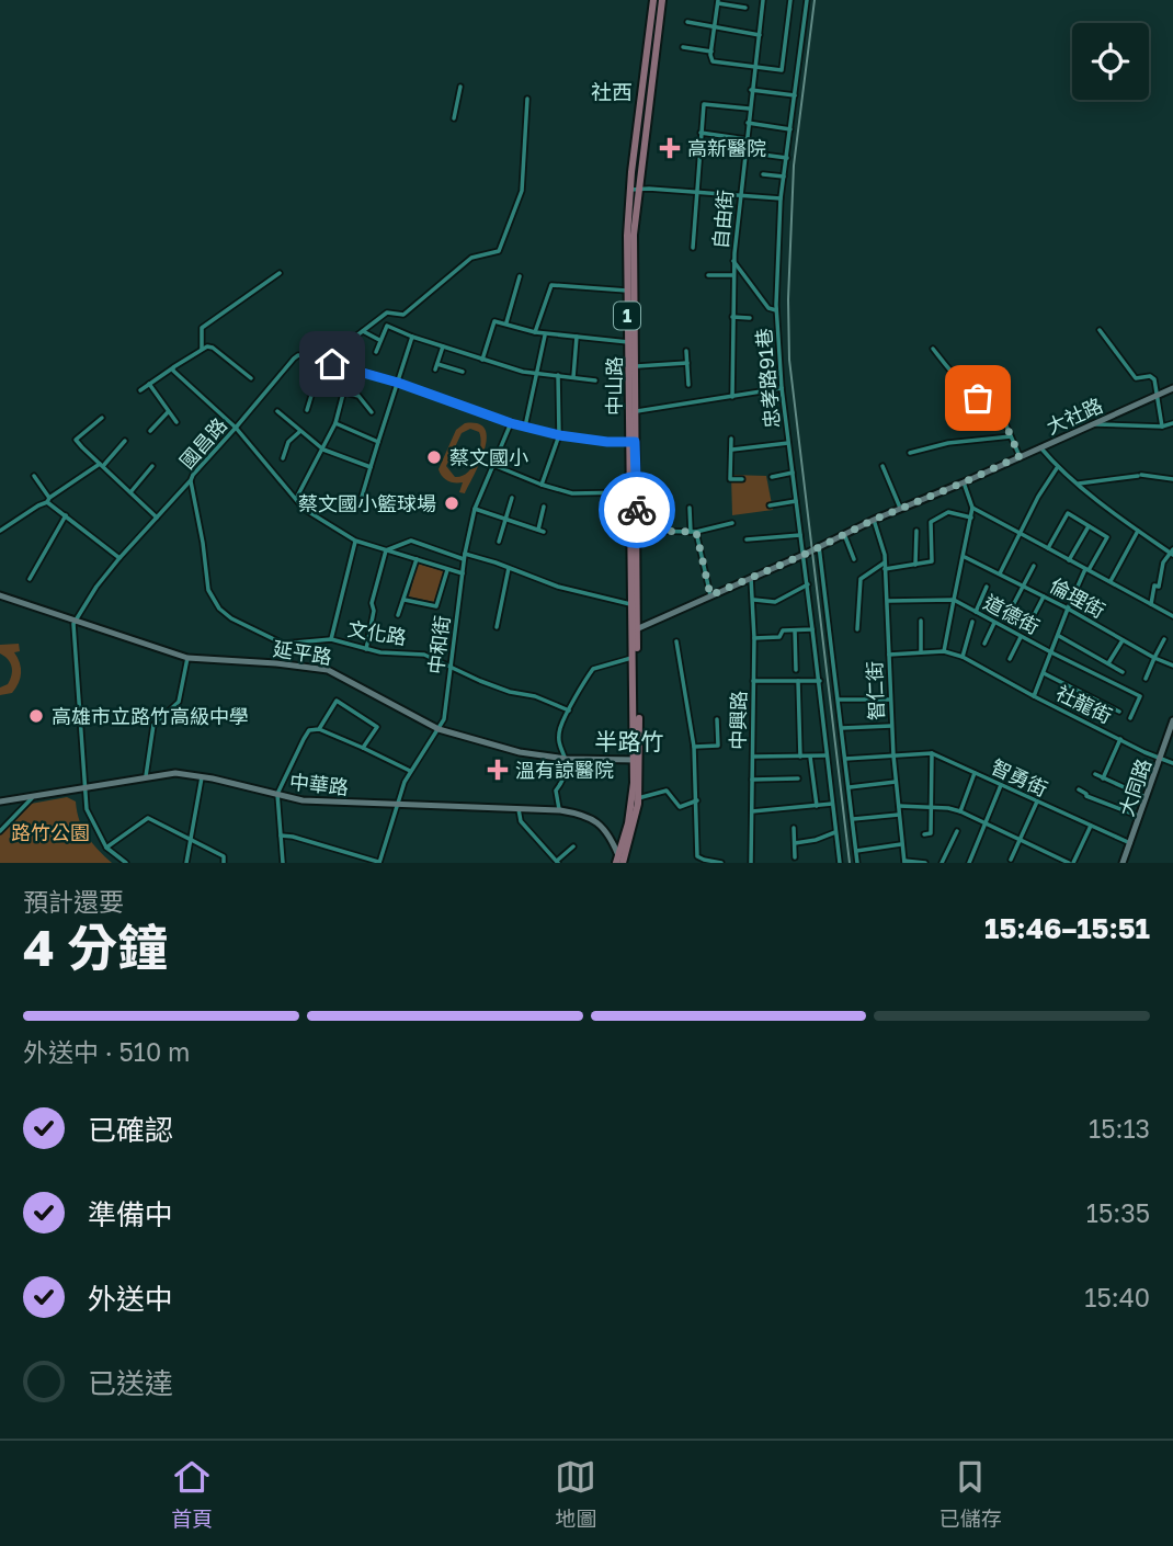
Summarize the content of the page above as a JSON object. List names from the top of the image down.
{
  "streets": {
    "main road": ["1", "中山路"],
    "street": [
      "自由街",
      "忠孝路91巷",
      "大社路",
      "國昌路",
      "倫理街",
      "道德街",
      "文化路",
      "中和街",
      "延平路",
      "智仁街",
      "社龍街",
      "中興路",
      "智勇街",
      "中華路",
      "大同路"
    ]
  },
  "crossings": [
    ["忠孝路91巷", "大社路"],
    ["中山路", "大社路"],
    ["中山路", "延平路"],
    ["中山路", "中華路"],
    ["大社路", "智仁街"],
    ["大社路", "中興路"],
    ["國昌路", "文化路"],
    ["國昌路", "延平路"],
    ["倫理街", "道德街"],
    ["倫理街", "社龍街"],
    ["道德街", "社龍街"],
    ["文化路", "中和街"],
    ["中和街", "延平路"],
    ["中和街", "中華路"],
    ["智仁街", "智勇街"],
    ["社龍街", "大同路"],
    ["智勇街", "大同路"]
  ],
  "districts": ["社西", "半路竹"],
  "parks": ["路竹公園"],
  "places": {
    "health": ["高新醫院", "溫有諒醫院"],
    "other": ["蔡文國小", "蔡文國小籃球場", "高雄市立路竹高級中學"]
  },
  "page": {
    "heading": ["4 分鐘", "預計還要", "15:46–15:51"],
    "bar": "外送中 · 510 m",
    "list": [
      ["已確認", "15:13"],
      ["準備中", "15:35"],
      ["外送中", "15:40"],
      "已送達"
    ],
    "tabs": ["首頁", "地圖", "已儲存"]
  }
}
